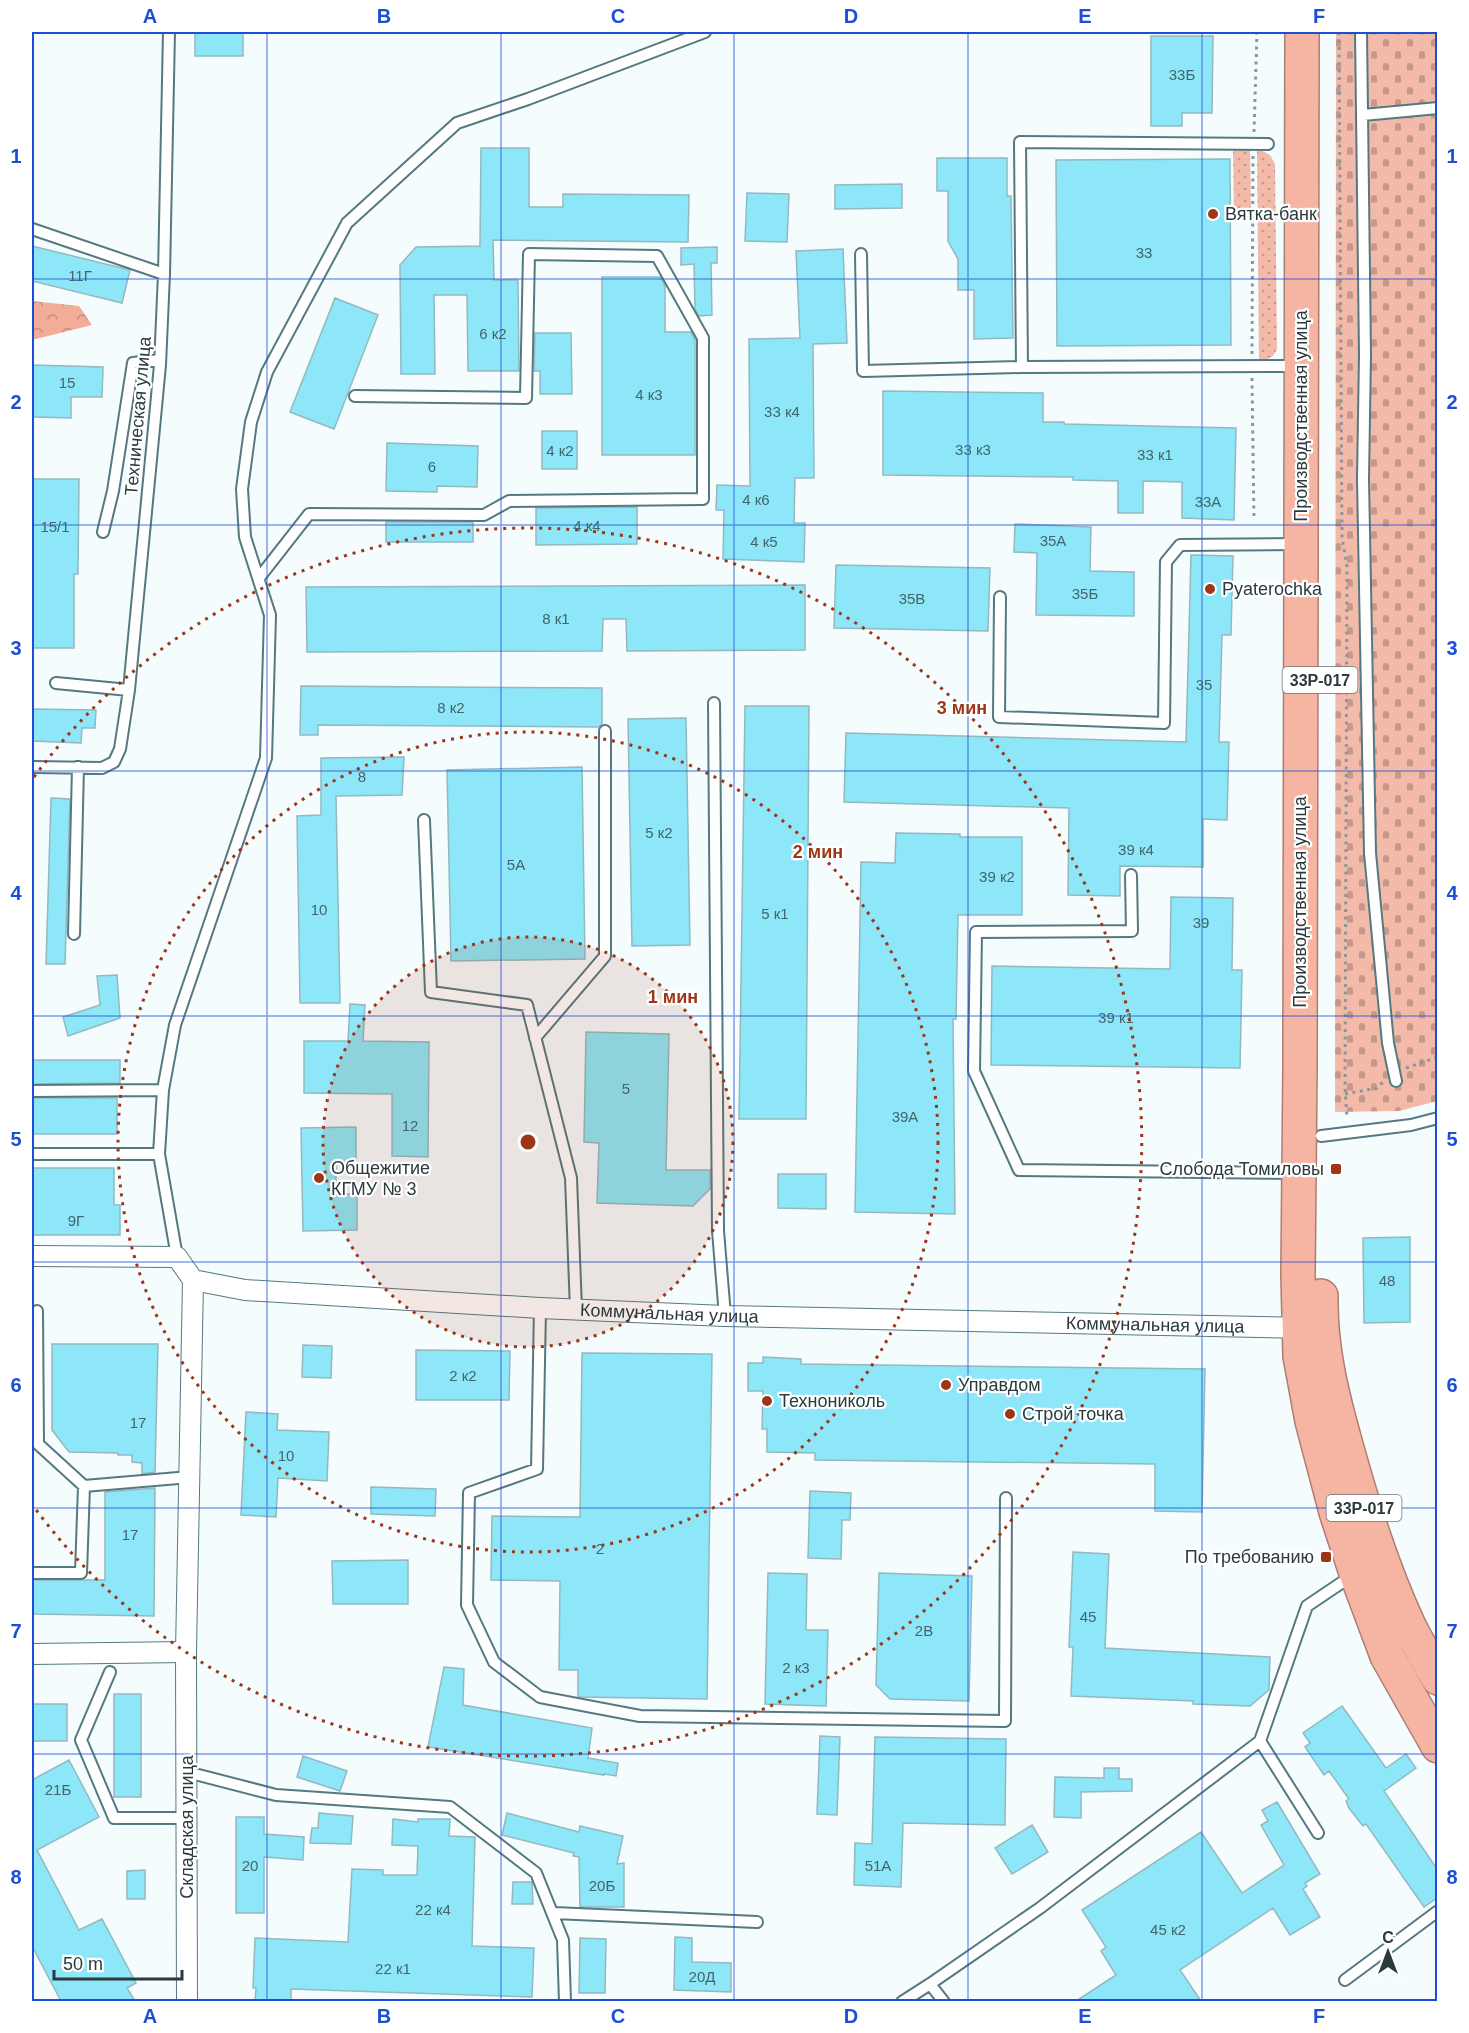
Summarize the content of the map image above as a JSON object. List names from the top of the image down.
{
  "streets": {
    "highway": ["Производственная улица", "33Р-017"],
    "street": ["Коммунальная улица", "Складская улица"],
    "lane": ["Техническая улица"]
  },
  "crossings": [
    ["Производственная улица", "Коммунальная улица"],
    ["Коммунальная улица", "Складская улица"]
  ],
  "places": {
    "other": [
      "Вятка-банк",
      "Pyaterochka",
      "Общежитие КГМУ № 3",
      "Управдом",
      "Технониколь",
      "Строй точка"
    ],
    "transit": ["Слобода Томиловы", "По требованию"]
  },
  "house_numbers": [
    "33Б",
    "33",
    "11Г",
    "6 к2",
    "15",
    "4 к3",
    "33 к4",
    "33 к3",
    "4 к2",
    "33 к1",
    "6",
    "4 к6",
    "33А",
    "4 к4",
    "15/1",
    "35А",
    "4 к5",
    "35Б",
    "35В",
    "8 к1",
    "35",
    "8 к2",
    "8",
    "5 к2",
    "39 к4",
    "5А",
    "39 к2",
    "10",
    "5 к1",
    "39",
    "39 к1",
    "5",
    "39А",
    "12",
    "9Г",
    "48",
    "2 к2",
    "17",
    "10",
    "17",
    "2",
    "45",
    "2В",
    "2 к3",
    "21Б",
    "20",
    "51А",
    "20Б",
    "22 к4",
    "45 к2",
    "22 к1",
    "20Д"
  ],
  "scale_bar": "50 m",
  "north": "top",
  "grid": {
    "columns": [
      "A",
      "B",
      "C",
      "D",
      "E",
      "F"
    ],
    "rows": [
      "1",
      "2",
      "3",
      "4",
      "5",
      "6",
      "7",
      "8"
    ]
  },
  "rings": ["3 мин", "2 мин", "1 мин"]
}
